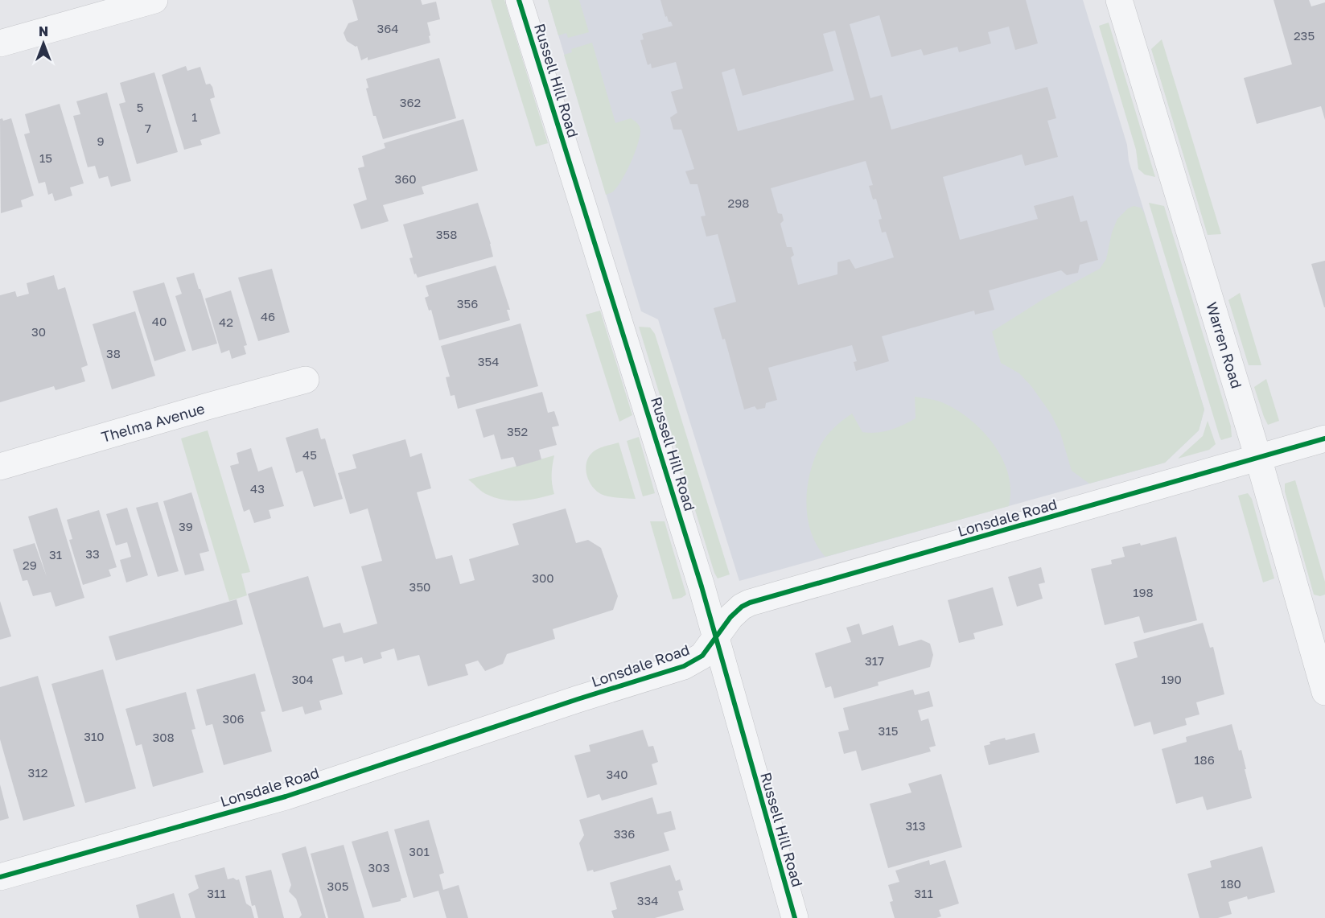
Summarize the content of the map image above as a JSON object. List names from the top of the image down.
{
  "streets": {
    "street": [
      "Russell Hill Road",
      "Warren Road",
      "Thelma Avenue",
      "Lonsdale Road"
    ]
  },
  "crossings": [
    ["Russell Hill Road", "Lonsdale Road"],
    ["Warren Road", "Lonsdale Road"]
  ],
  "house_numbers": [
    "364",
    "235",
    "362",
    "5",
    "1",
    "7",
    "9",
    "15",
    "360",
    "298",
    "358",
    "356",
    "46",
    "40",
    "42",
    "30",
    "38",
    "354",
    "352",
    "45",
    "43",
    "39",
    "33",
    "31",
    "29",
    "300",
    "350",
    "198",
    "317",
    "304",
    "190",
    "306",
    "315",
    "310",
    "308",
    "186",
    "312",
    "340",
    "313",
    "336",
    "301",
    "303",
    "180",
    "305",
    "311",
    "311",
    "334"
  ],
  "north": "top"
}
